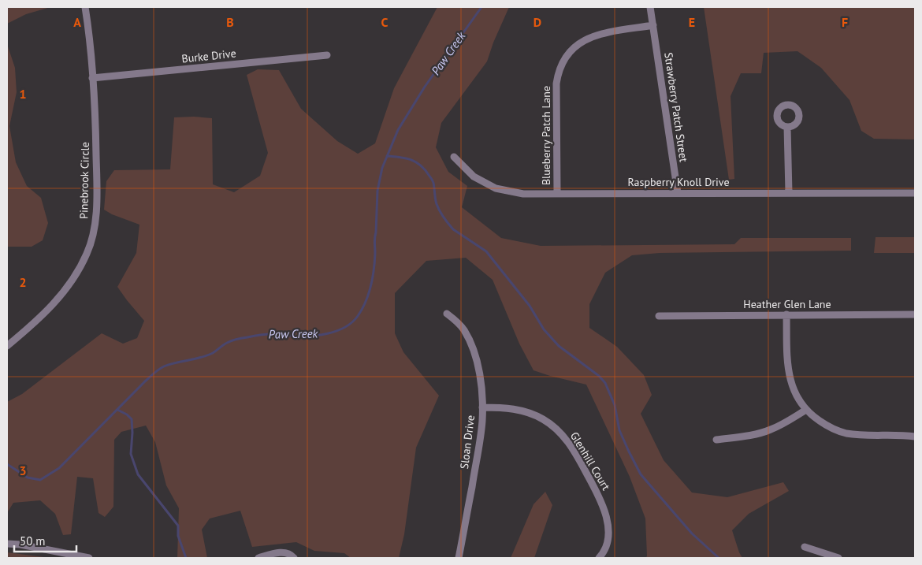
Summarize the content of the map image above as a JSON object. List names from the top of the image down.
{
  "streets": {
    "street": [
      "Burke Drive",
      "Strawberry Patch Street",
      "Blueberry Patch Lane",
      "Pinebrook Circle",
      "Raspberry Knoll Drive",
      "Heather Glen Lane",
      "Sloan Drive",
      "Glenhill Court"
    ]
  },
  "crossings": [
    ["Burke Drive", "Pinebrook Circle"],
    ["Strawberry Patch Street", "Blueberry Patch Lane"],
    ["Strawberry Patch Street", "Raspberry Knoll Drive"],
    ["Blueberry Patch Lane", "Raspberry Knoll Drive"],
    ["Sloan Drive", "Glenhill Court"]
  ],
  "water": ["Paw Creek"],
  "scale_bar": "50 m",
  "grid": {
    "columns": [
      "A",
      "B",
      "C",
      "D",
      "E",
      "F"
    ],
    "rows": ["1", "2", "3"]
  }
}
